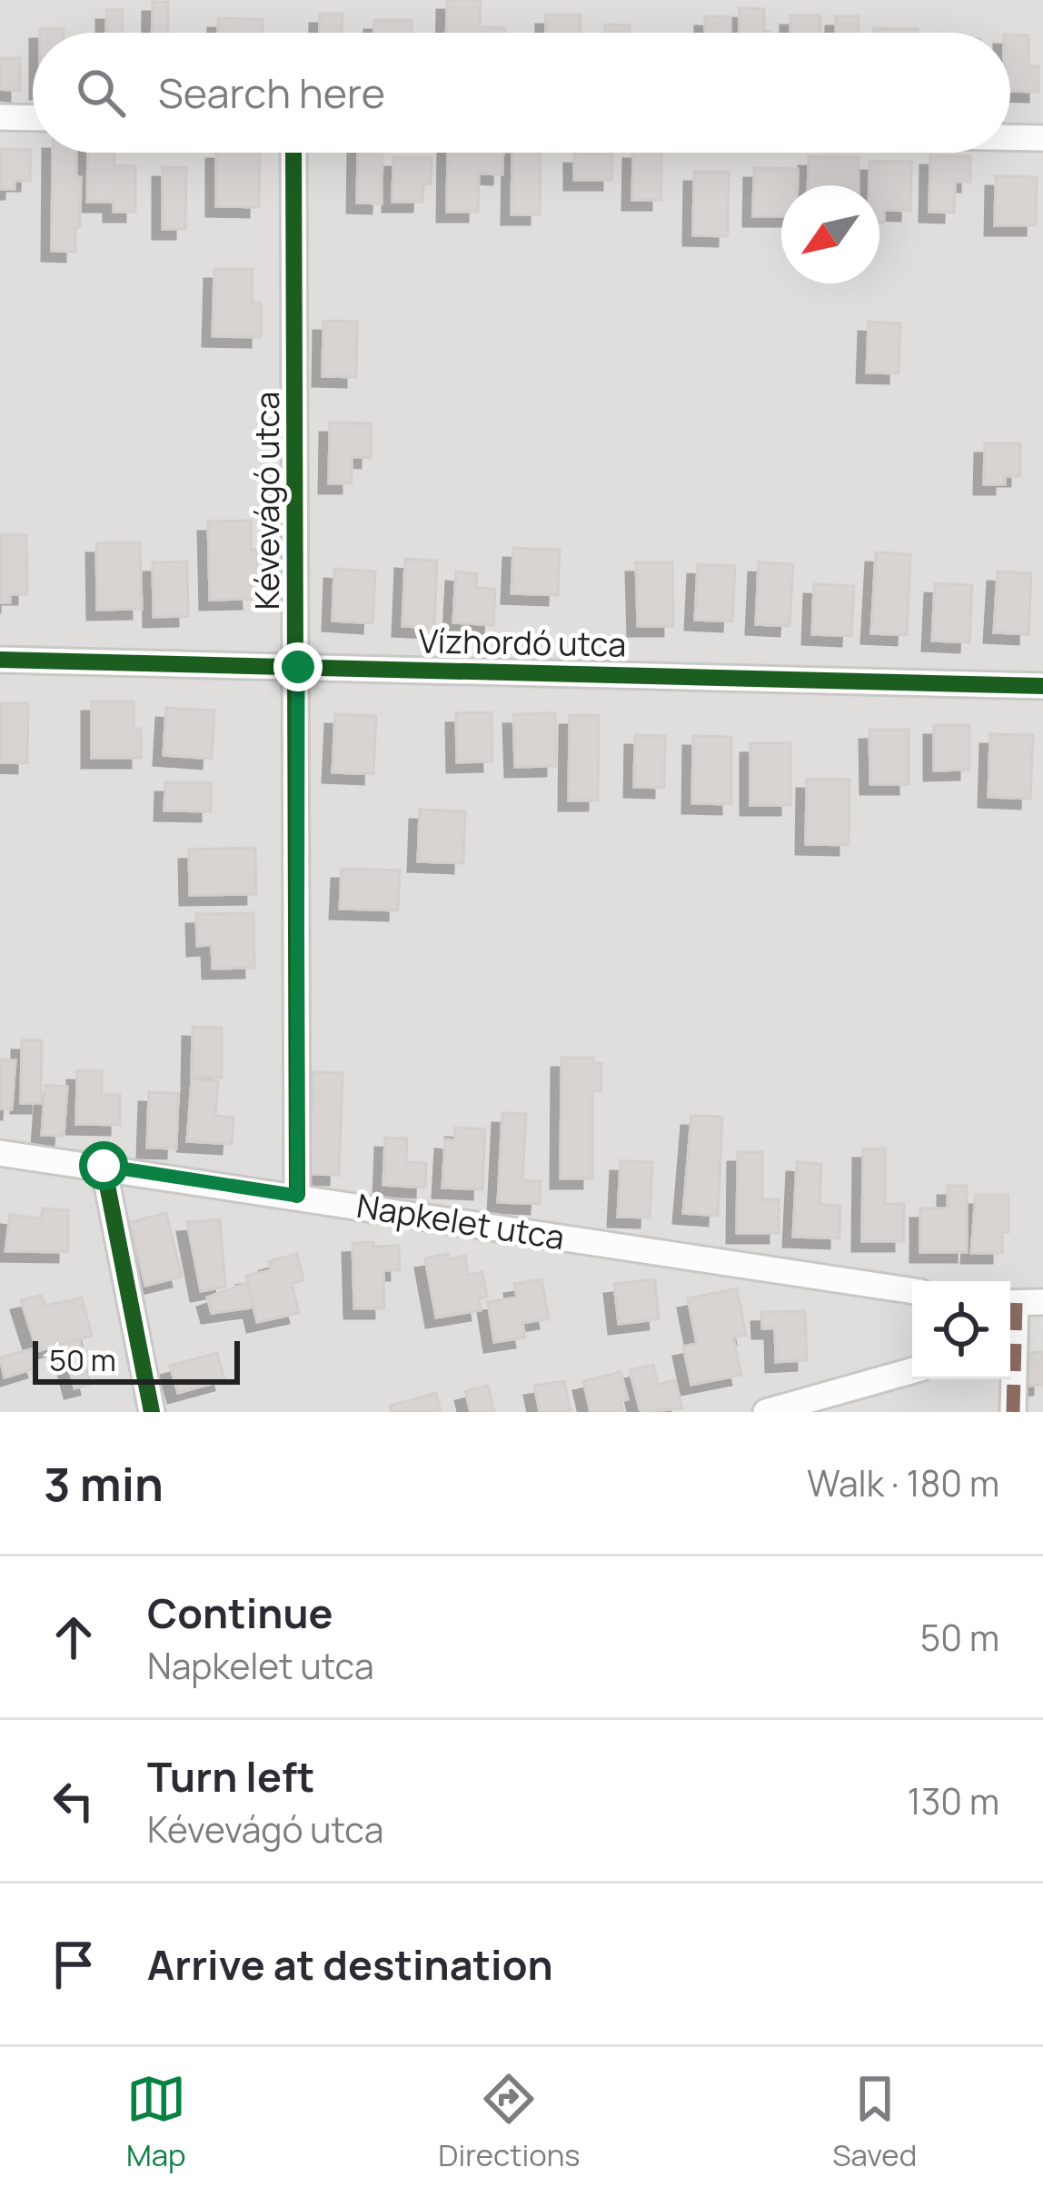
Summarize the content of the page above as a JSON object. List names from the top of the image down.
{
  "streets": {
    "street": ["Kévevágó utca", "Vízhordó utca", "Napkelet utca"]
  },
  "crossings": [
    ["Kévevágó utca", "Vízhordó utca"],
    ["Kévevágó utca", "Napkelet utca"]
  ],
  "scale_bar": "50 m",
  "north": "bottom left",
  "page": {
    "search": "Search here",
    "scale": "50 m",
    "heading": ["3 min", "Walk · 180 m"],
    "list": [
      ["Continue", "Napkelet utca", "50 m"],
      ["Turn left", "Kévevágó utca", "130 m"],
      "Arrive at destination"
    ],
    "nav": ["Map", "Directions", "Saved"]
  }
}
